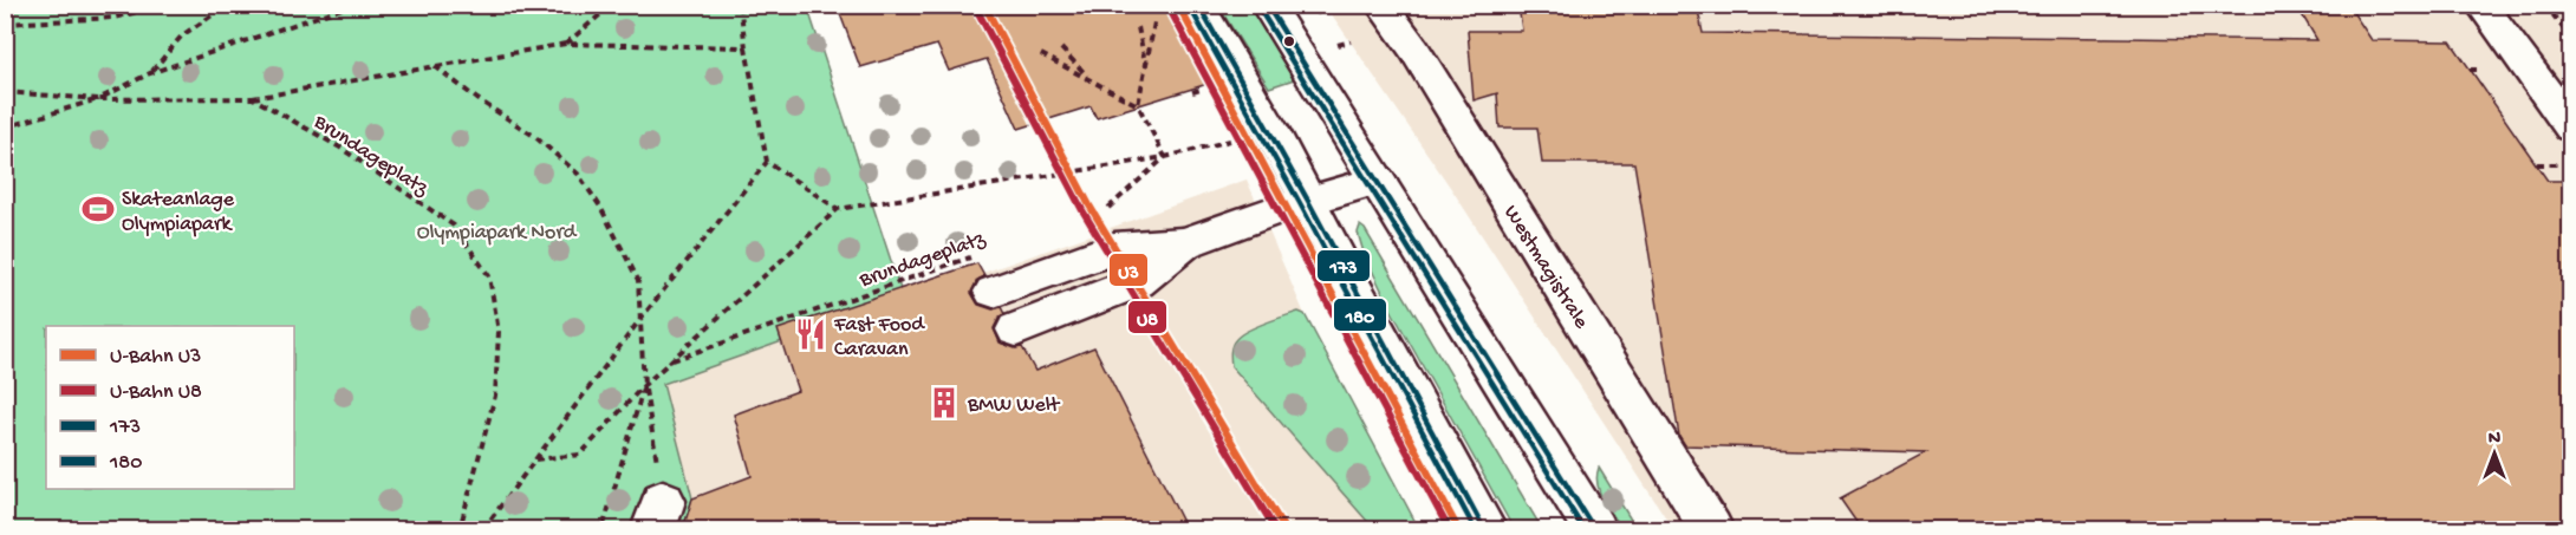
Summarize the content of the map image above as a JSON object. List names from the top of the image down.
{
  "streets": {
    "main road": ["Westmagistrale"],
    "path": ["Brundageplatz"]
  },
  "parks": ["Olympiapark Nord"],
  "places": {
    "sports": ["Skateanlage Olympiapark"],
    "restaurant": ["Fast Food Caravan"],
    "building": ["BMW Welt"]
  },
  "lines": [
    "metro line U3",
    "transit line 173",
    "metro line U8",
    "transit line 180"
  ],
  "legend": [
    "U-Bahn U3",
    "U-Bahn U8",
    "173",
    "180"
  ],
  "north": "top"
}
